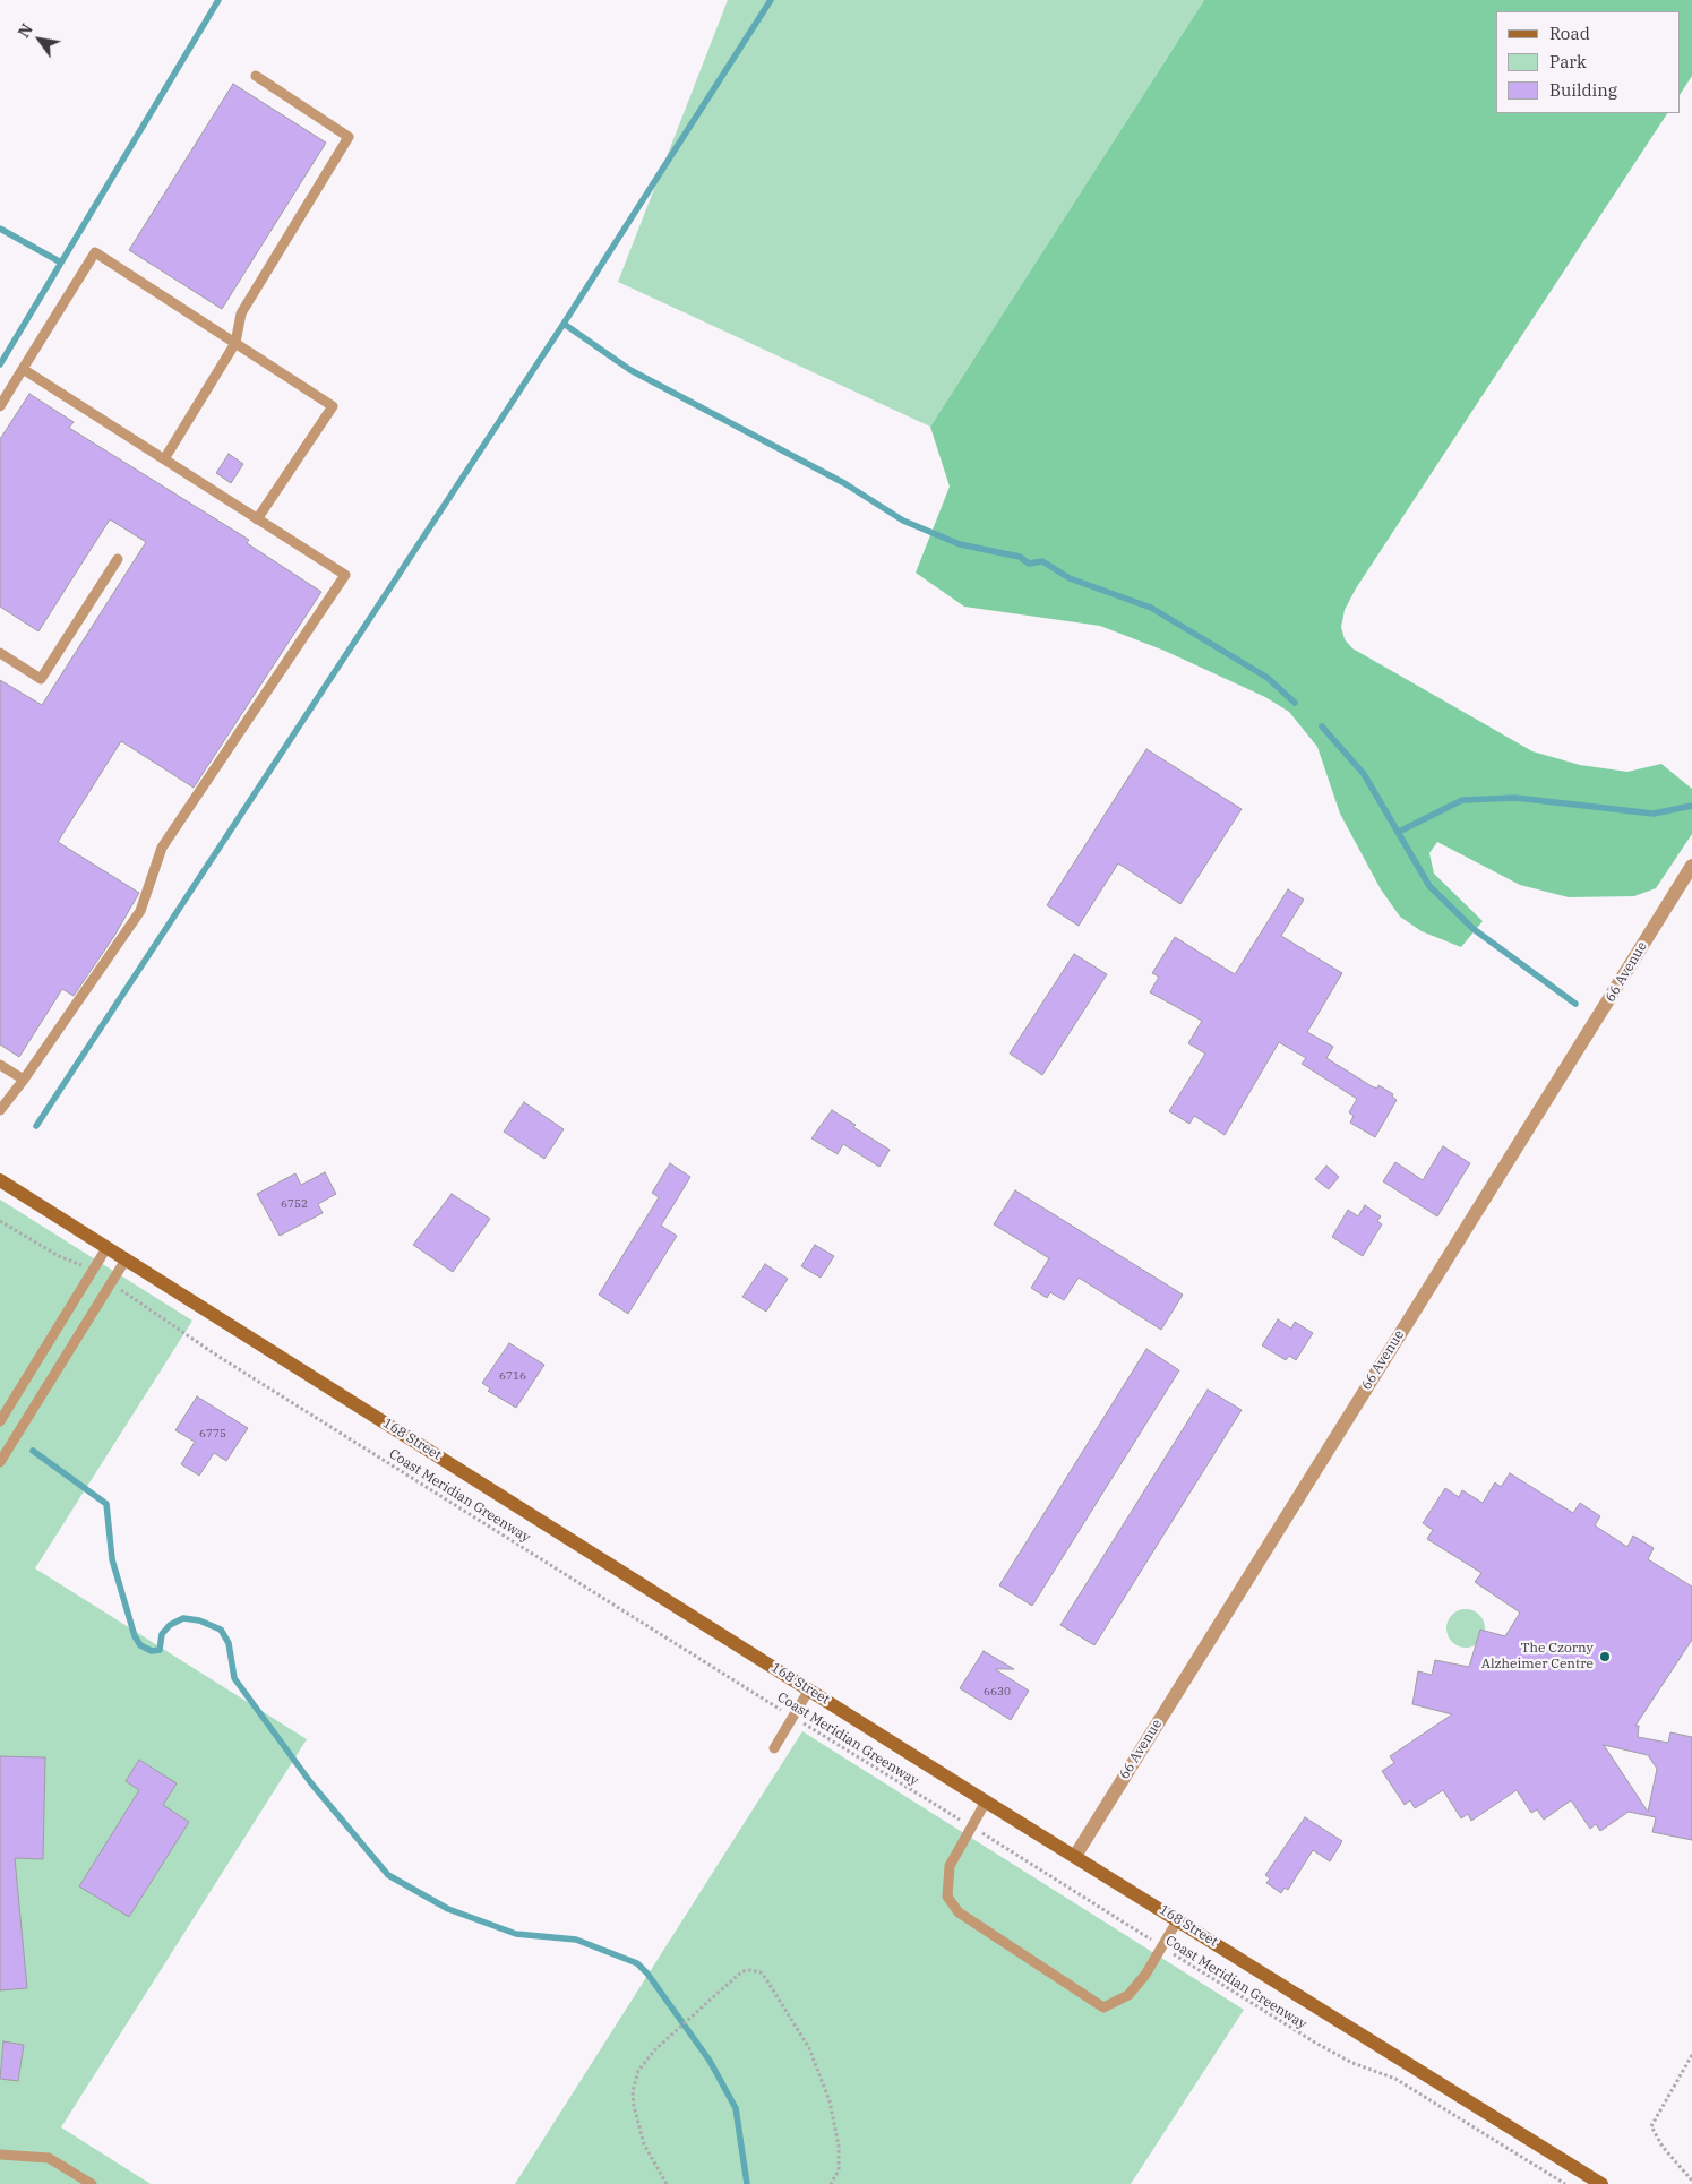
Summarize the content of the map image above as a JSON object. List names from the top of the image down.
{
  "streets": {
    "main road": ["168 Street"],
    "street": ["66 Avenue"],
    "path": ["Coast Meridian Greenway"]
  },
  "crossings": [
    ["66 Avenue", "168 Street"]
  ],
  "places": ["The Czorny Alzheimer Centre"],
  "house_numbers": [
    "6752",
    "6716",
    "6775",
    "6630"
  ],
  "legend": ["Road", "Park", "Building"],
  "north": "top left"
}
